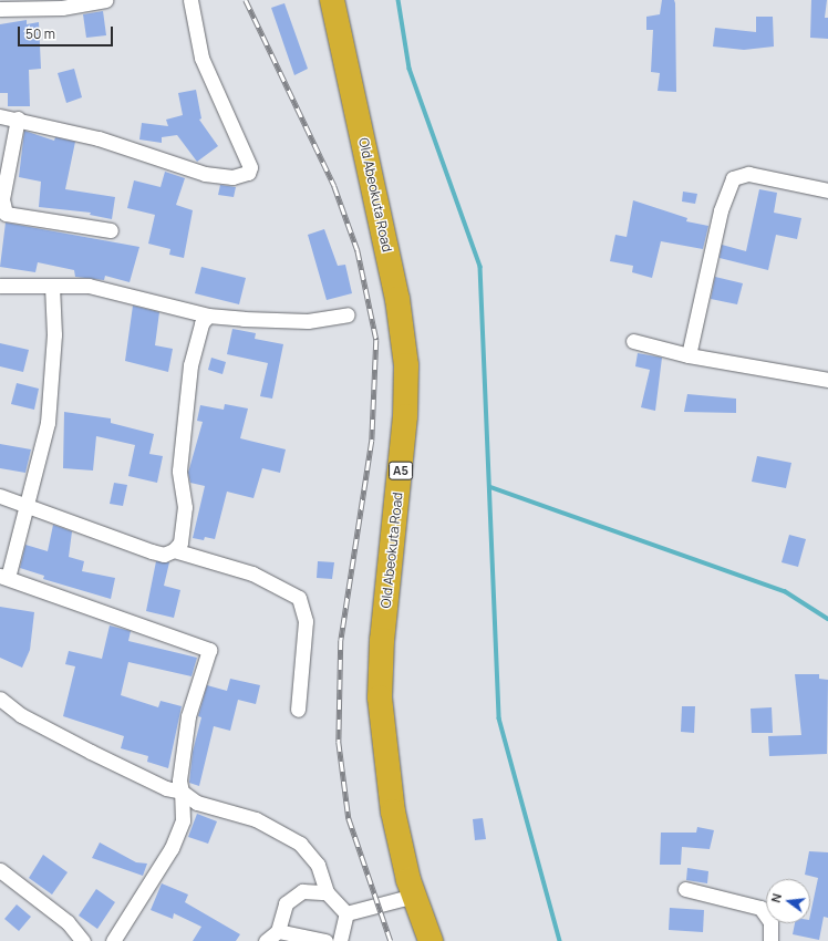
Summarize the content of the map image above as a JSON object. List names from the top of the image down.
{
  "streets": {
    "highway": ["Old Abeokuta Road", "A5"]
  },
  "scale_bar": "50 m",
  "north": "left"
}
